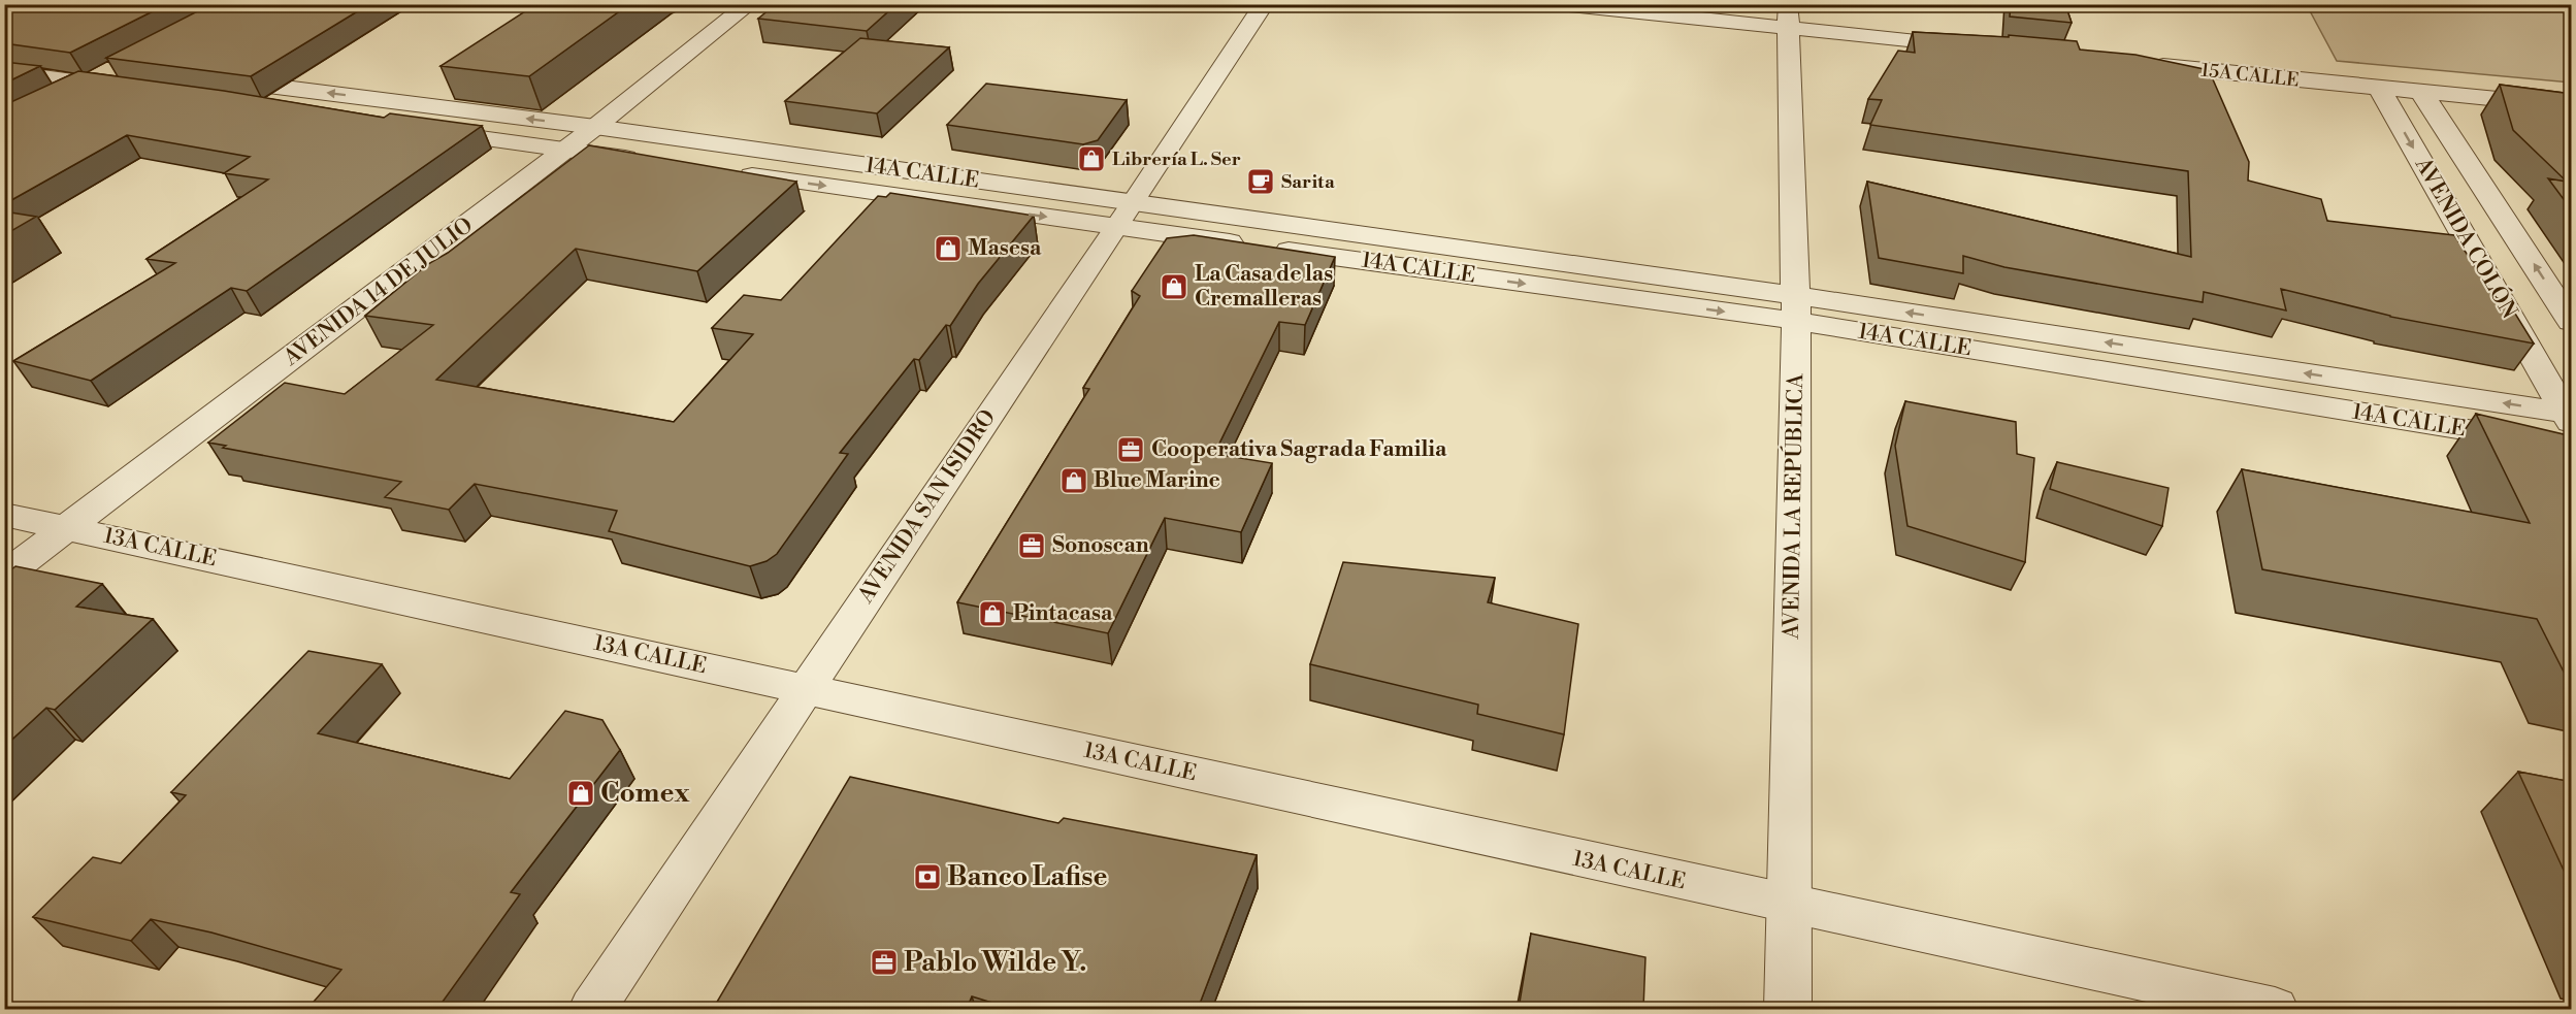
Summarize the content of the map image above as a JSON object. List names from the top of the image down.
{
  "streets": {
    "street": [
      "15A CALLE",
      "14A CALLE",
      "AVENIDA COLÓN",
      "AVENIDA 14 DE JULIO",
      "AVENIDA SAN ISIDRO",
      "AVENIDA LA REPÚBLICA",
      "13A CALLE"
    ]
  },
  "crossings": [
    ["15A CALLE", "AVENIDA COLÓN"],
    ["14A CALLE", "AVENIDA COLÓN"],
    ["14A CALLE", "AVENIDA 14 DE JULIO"],
    ["14A CALLE", "AVENIDA SAN ISIDRO"],
    ["14A CALLE", "AVENIDA LA REPÚBLICA"],
    ["AVENIDA 14 DE JULIO", "13A CALLE"],
    ["AVENIDA SAN ISIDRO", "13A CALLE"],
    ["AVENIDA LA REPÚBLICA", "13A CALLE"]
  ],
  "places": {
    "shop": [
      "Librería L. Ser",
      "Masesa",
      "La Casa de las Cremalleras",
      "Blue Marine",
      "Pintacasa",
      "Comex"
    ],
    "cafe": ["Sarita"],
    "office": ["Cooperativa Sagrada Familia", "Sonoscan", "Pablo Wilde Y."],
    "bank": ["Banco Lafise"]
  }
}
